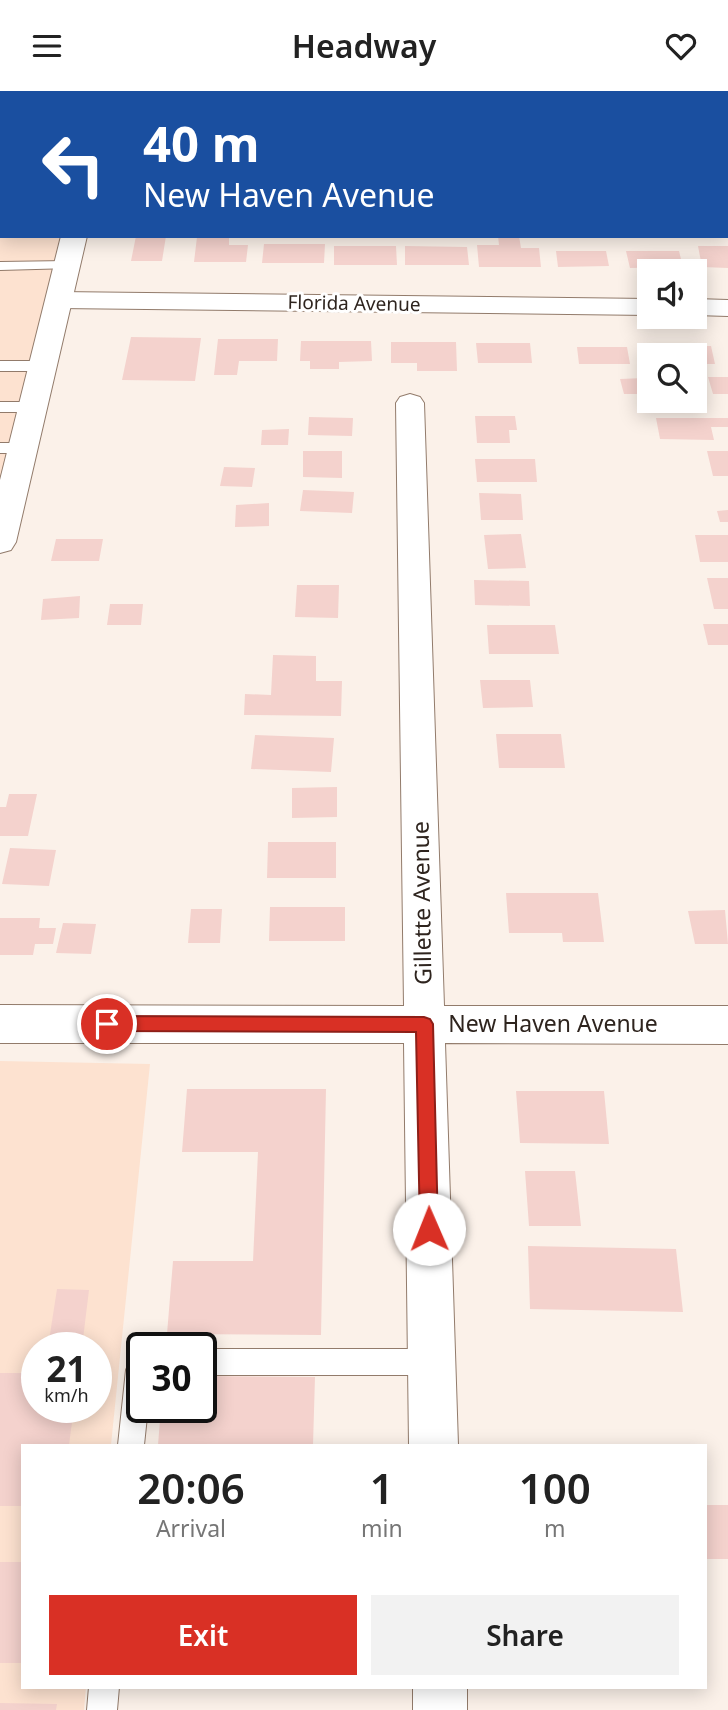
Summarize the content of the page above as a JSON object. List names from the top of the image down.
{
  "streets": {
    "street": ["Florida Avenue", "Gillette Avenue", "New Haven Avenue"]
  },
  "crossings": [
    ["Gillette Avenue", "New Haven Avenue"]
  ],
  "page": {
    "header": "Headway",
    "turn": ["40 m", "New Haven Avenue"],
    "speed": "21 km/h",
    "limit": "30",
    "eta": [
      "20:06",
      "Arrival",
      "1",
      "min",
      "100",
      "m"
    ],
    "buttons": ["Exit", "Share"]
  }
}
